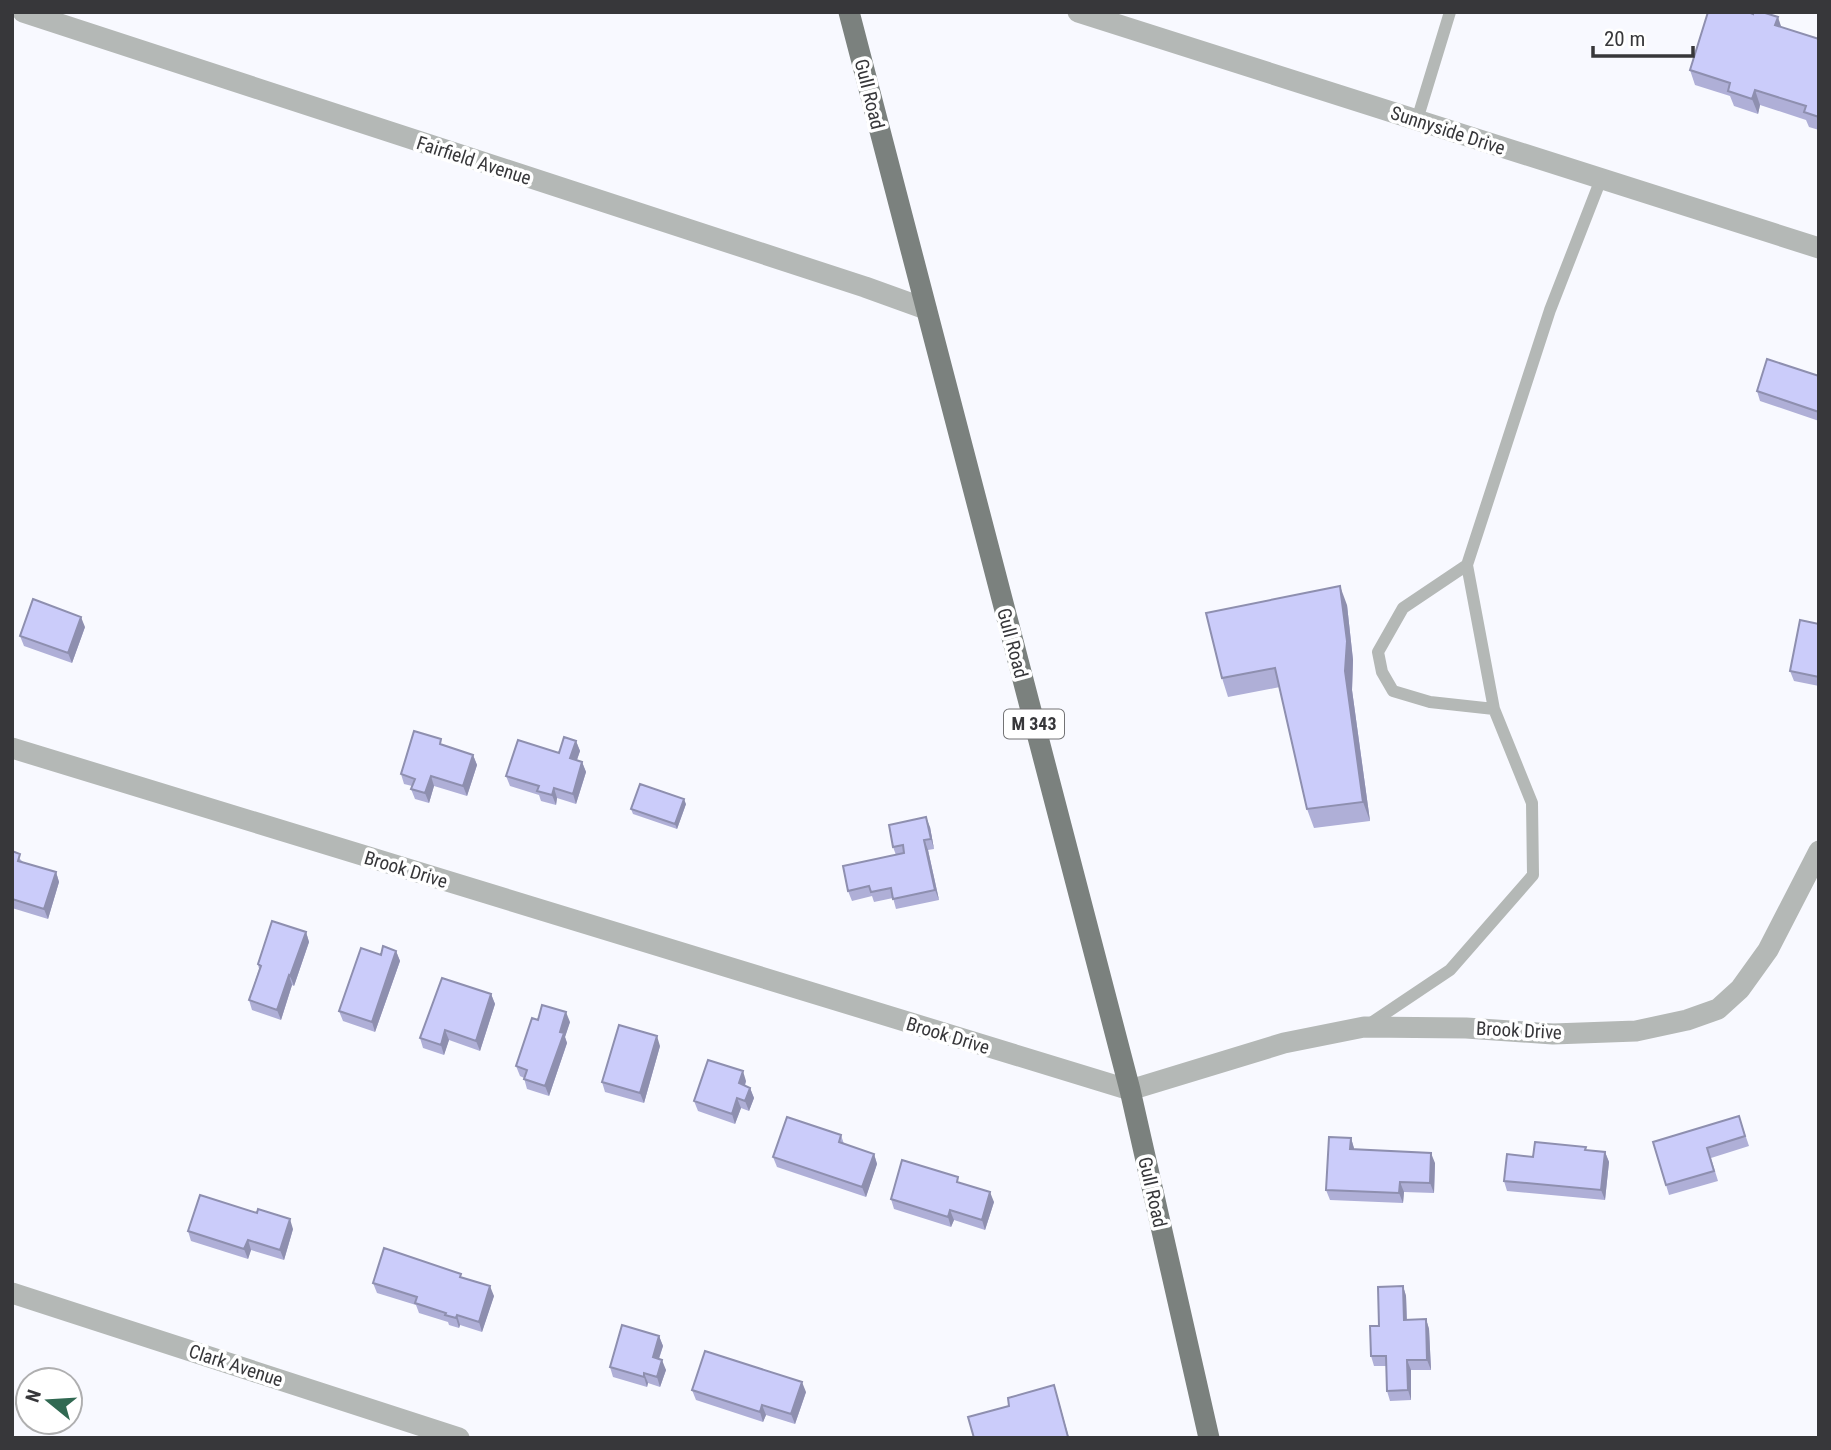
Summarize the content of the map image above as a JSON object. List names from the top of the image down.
{
  "streets": {
    "main road": ["Gull Road", "M 343"],
    "street": [
      "Sunnyside Drive",
      "Fairfield Avenue",
      "Brook Drive",
      "Clark Avenue"
    ]
  },
  "crossings": [
    ["Gull Road", "Fairfield Avenue"],
    ["Gull Road", "Brook Drive"]
  ],
  "scale_bar": "20 m",
  "north": "left"
}
